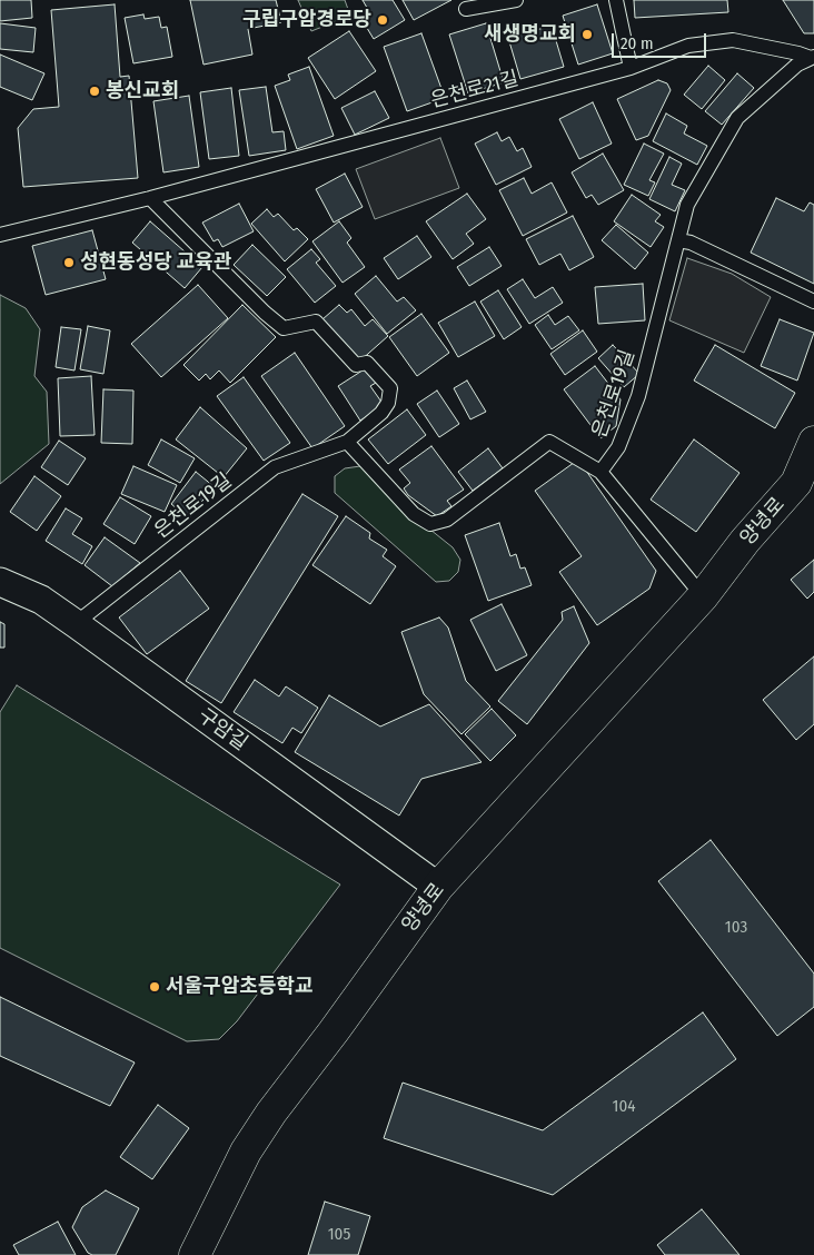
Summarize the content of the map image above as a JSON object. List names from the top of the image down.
{
  "streets": {
    "main road": ["양녕로"],
    "street": ["구암길"],
    "lane": ["은천로21길", "은천로19길"]
  },
  "crossings": [
    ["은천로21길", "은천로19길"],
    ["은천로19길", "구암길"],
    ["양녕로", "구암길"]
  ],
  "places": [
    "구립구암경로당",
    "새생명교회",
    "봉신교회",
    "성현동성당 교육관",
    "서울구암초등학교"
  ],
  "house_numbers": ["103", "104", "105"],
  "scale_bar": "20 m"
}
